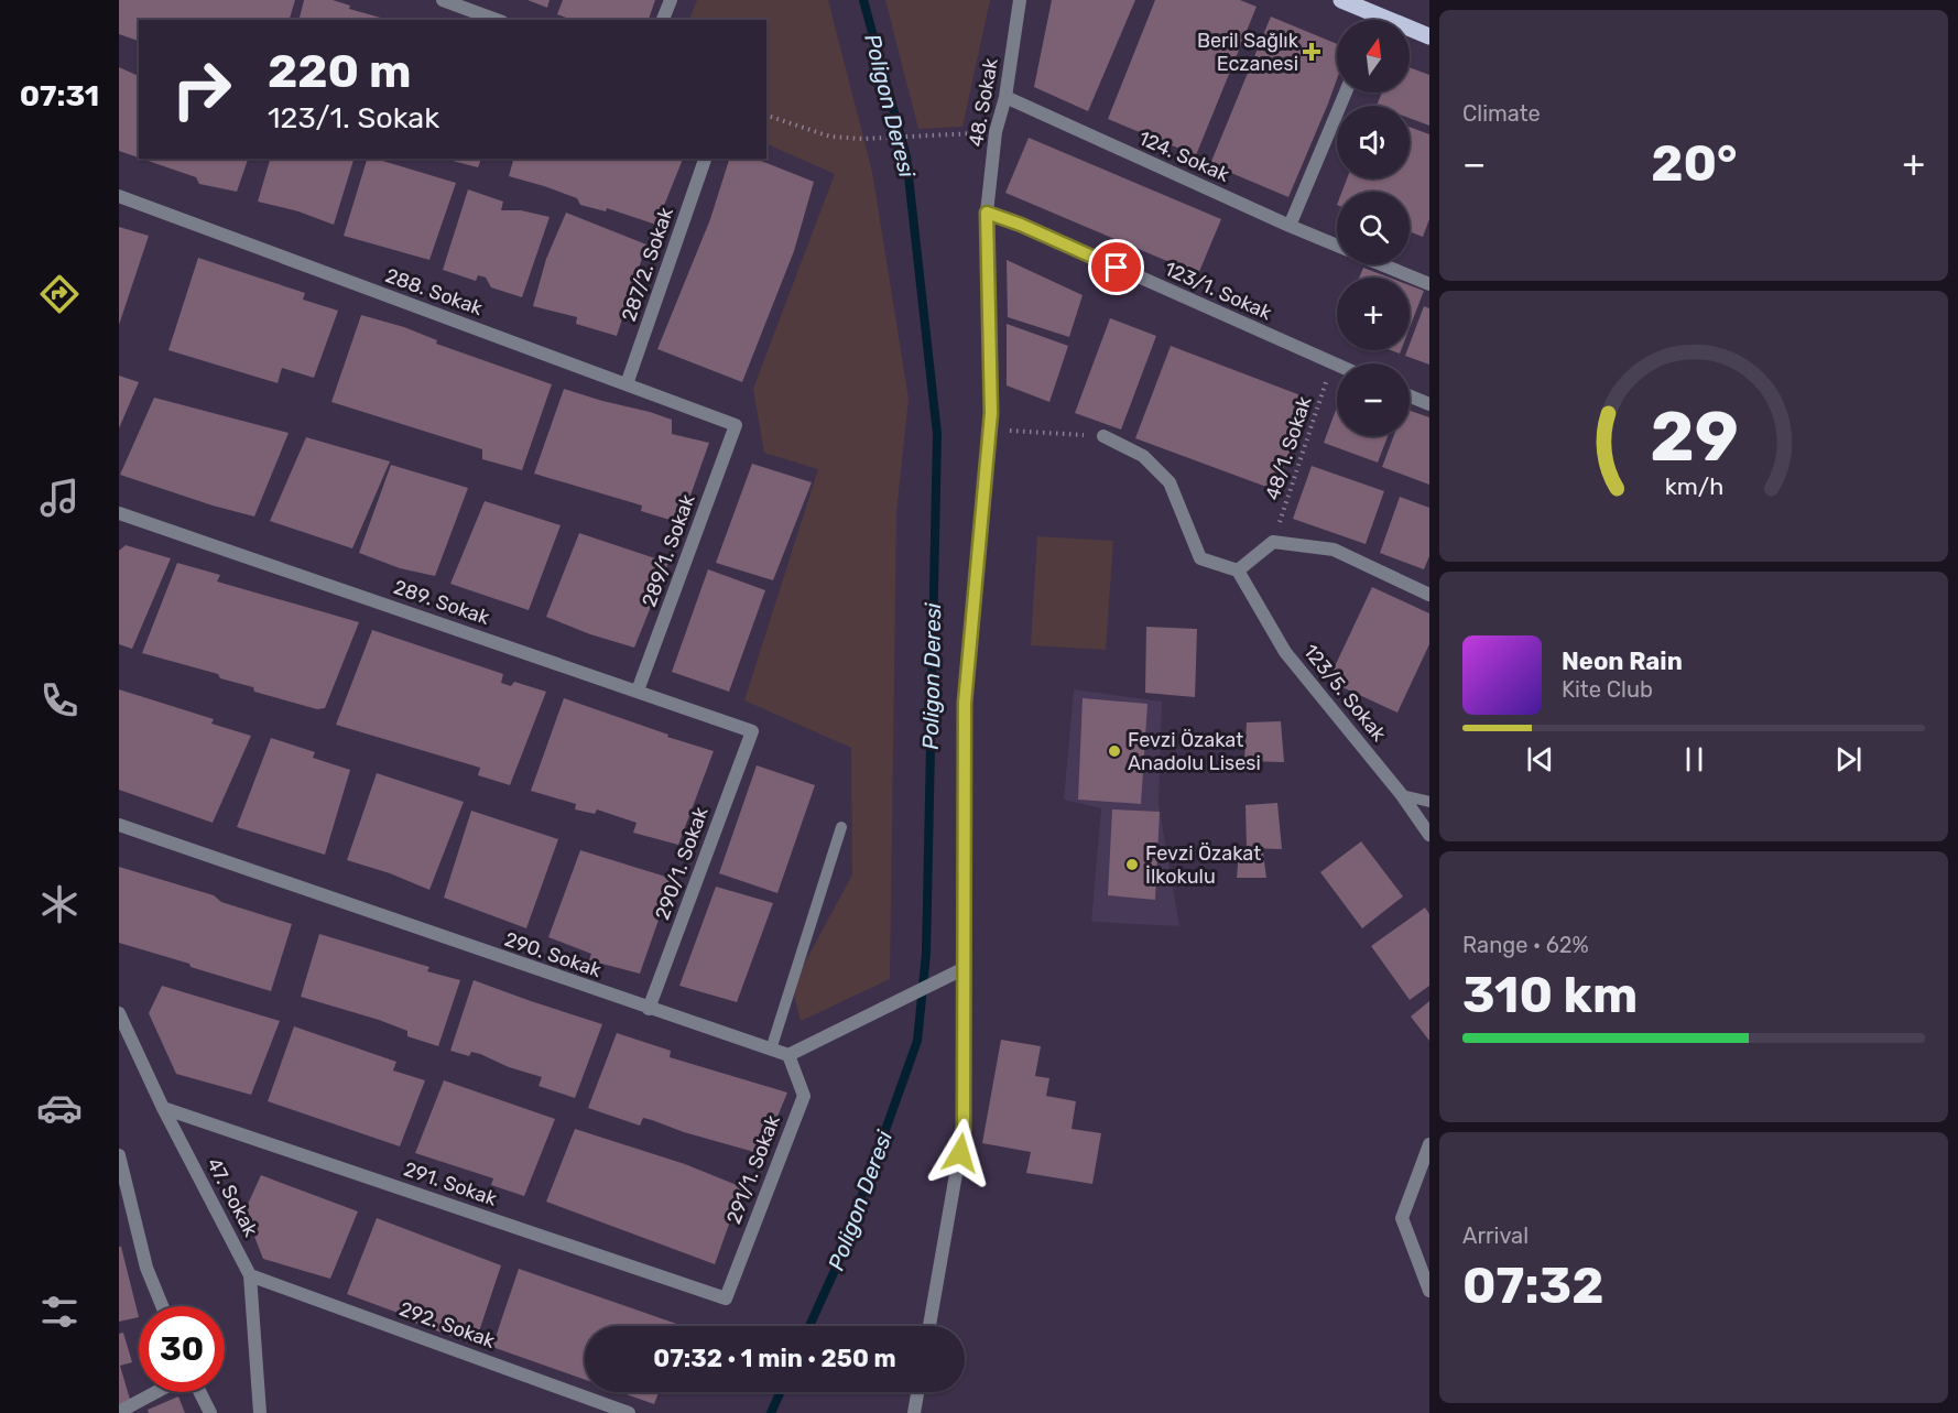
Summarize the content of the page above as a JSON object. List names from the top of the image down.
{
  "streets": {
    "street": [
      "48. Sokak",
      "124. Sokak",
      "287/2. Sokak",
      "123/1. Sokak",
      "288. Sokak",
      "289/1. Sokak",
      "289. Sokak",
      "123/5. Sokak",
      "290/1. Sokak",
      "290. Sokak",
      "291/1. Sokak",
      "291. Sokak",
      "47. Sokak",
      "292. Sokak"
    ],
    "path": ["48/1. Sokak"]
  },
  "crossings": [
    ["48. Sokak", "124. Sokak"],
    ["48. Sokak", "123/1. Sokak"],
    ["287/2. Sokak", "288. Sokak"],
    ["123/1. Sokak", "48/1. Sokak"],
    ["288. Sokak", "289/1. Sokak"],
    ["289/1. Sokak", "289. Sokak"],
    ["289. Sokak", "290/1. Sokak"],
    ["290/1. Sokak", "290. Sokak"],
    ["290. Sokak", "291/1. Sokak"],
    ["291/1. Sokak", "291. Sokak"],
    ["291. Sokak", "47. Sokak"],
    ["47. Sokak", "292. Sokak"]
  ],
  "water": ["Poligon Deresi"],
  "places": {
    "health": ["Beril Sağlık Eczanesi"],
    "other": ["Fevzi Özakat Anadolu Lisesi", "Fevzi Özakat İlkokulu"]
  },
  "north": "top",
  "page": {
    "tabs": "07:31",
    "tile": [
      "Climate",
      ["Range · 62%", "310 km"],
      ["Arrival", "07:32"]
    ],
    "map_buttons": ["+", "−"],
    "turn": ["220 m", "123/1. Sokak"],
    "heat": ["−", "20°", "+"],
    "song": ["Neon Rain", "Kite Club"],
    "limit": "30",
    "trip": "07:32 · 1 min · 250 m",
    "gauge": ["29", "km/h"]
  }
}
